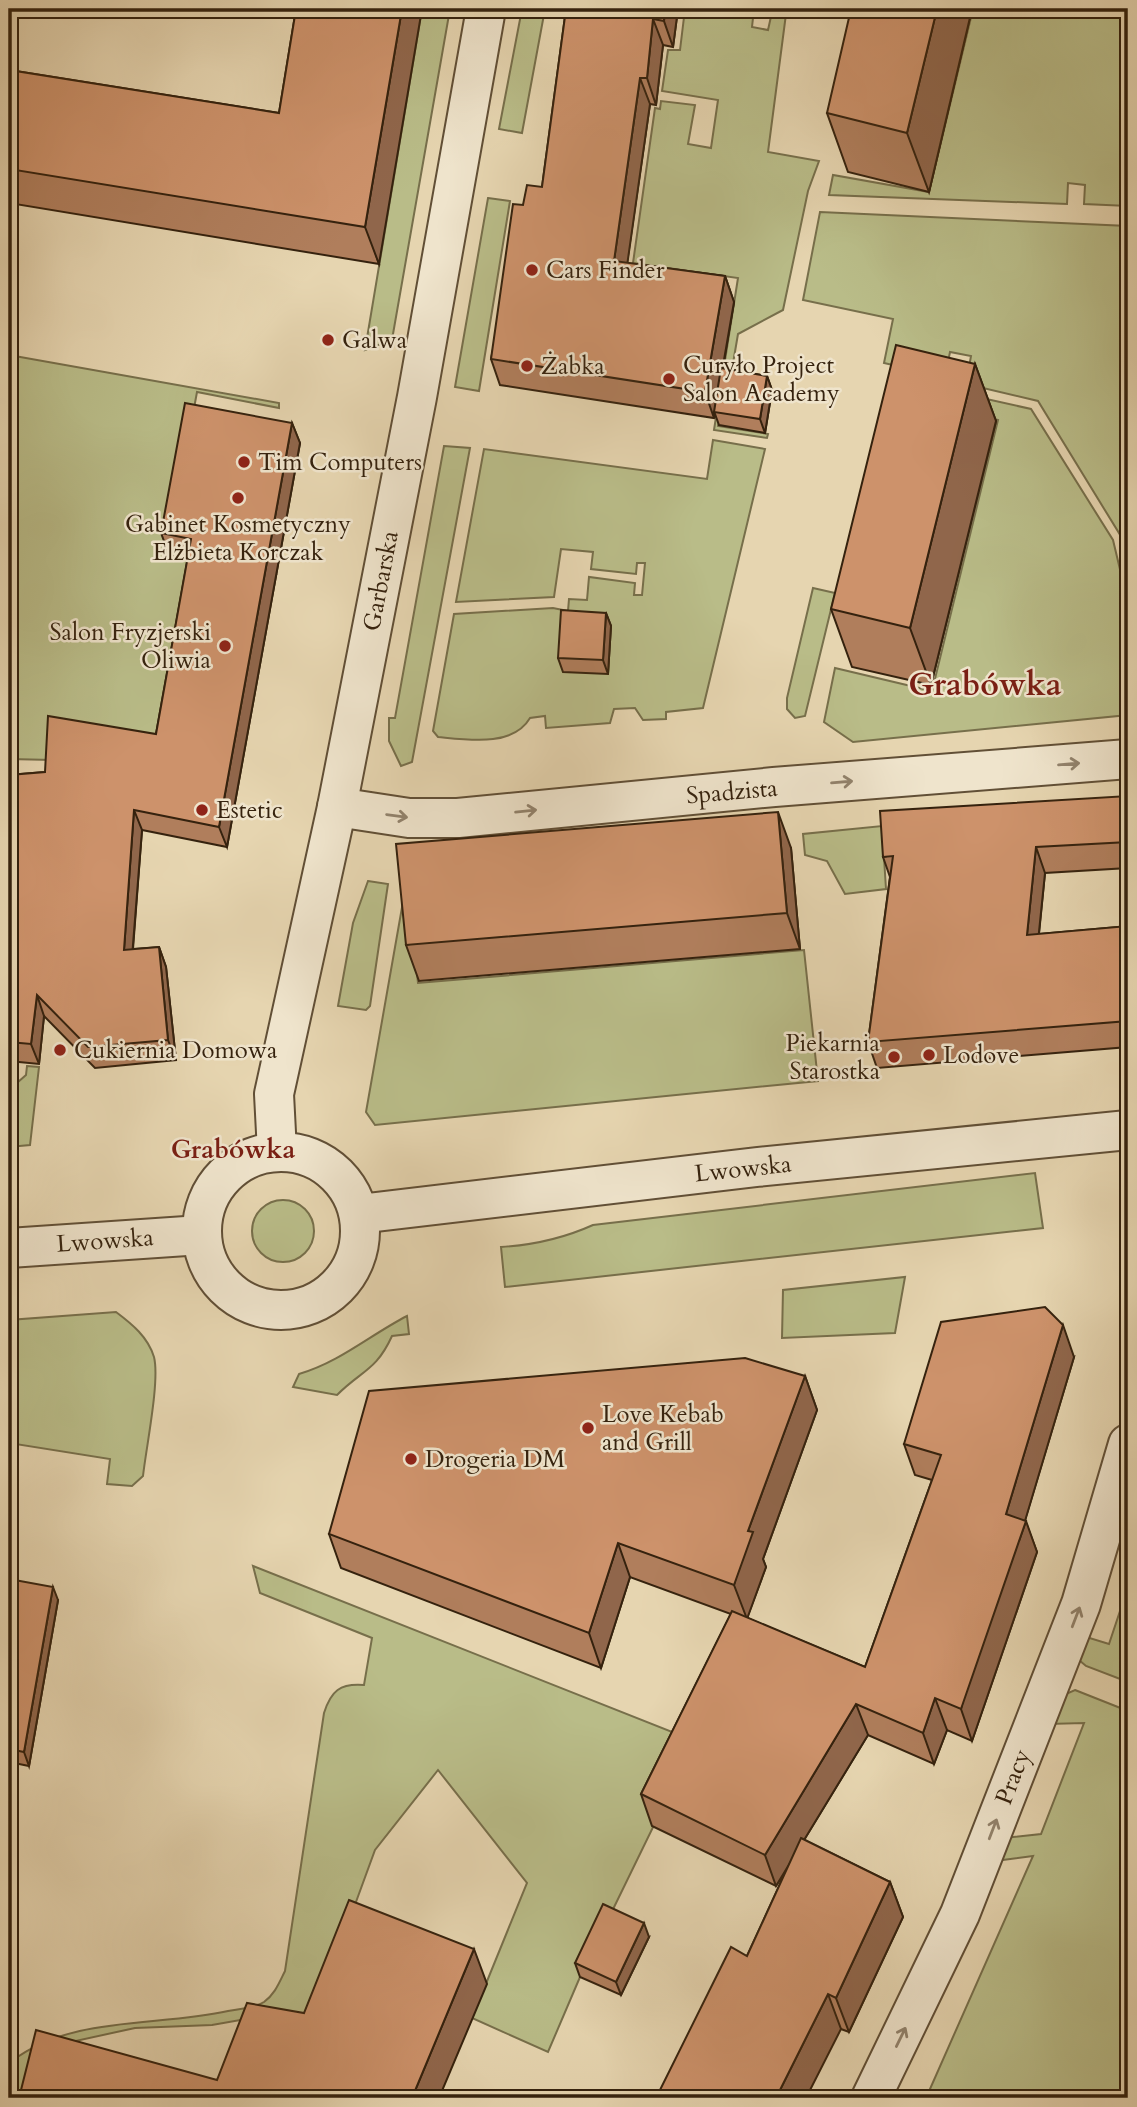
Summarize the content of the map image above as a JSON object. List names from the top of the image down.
{
  "streets": {
    "street": [
      "Garbarska",
      "Spadzista",
      "Lwowska",
      "Pracy"
    ]
  },
  "crossings": [
    ["Garbarska", "Spadzista"],
    ["Garbarska", "Lwowska"]
  ],
  "one_way": ["Spadzista", "Pracy"],
  "districts": ["Grabówka", "Grabówka"],
  "places": [
    "Cars Finder",
    "Galwa",
    "Żabka",
    "Curyło Project Salon Academy",
    "Tim Computers",
    "Gabinet Kosmetyczny Elżbieta Korczak",
    "Salon Fryzjerski Oliwia",
    "Estetic",
    "Cukiernia Domowa",
    "Lodove",
    "Piekarnia Starostka",
    "Love Kebab and Grill",
    "Drogeria DM"
  ]
}
